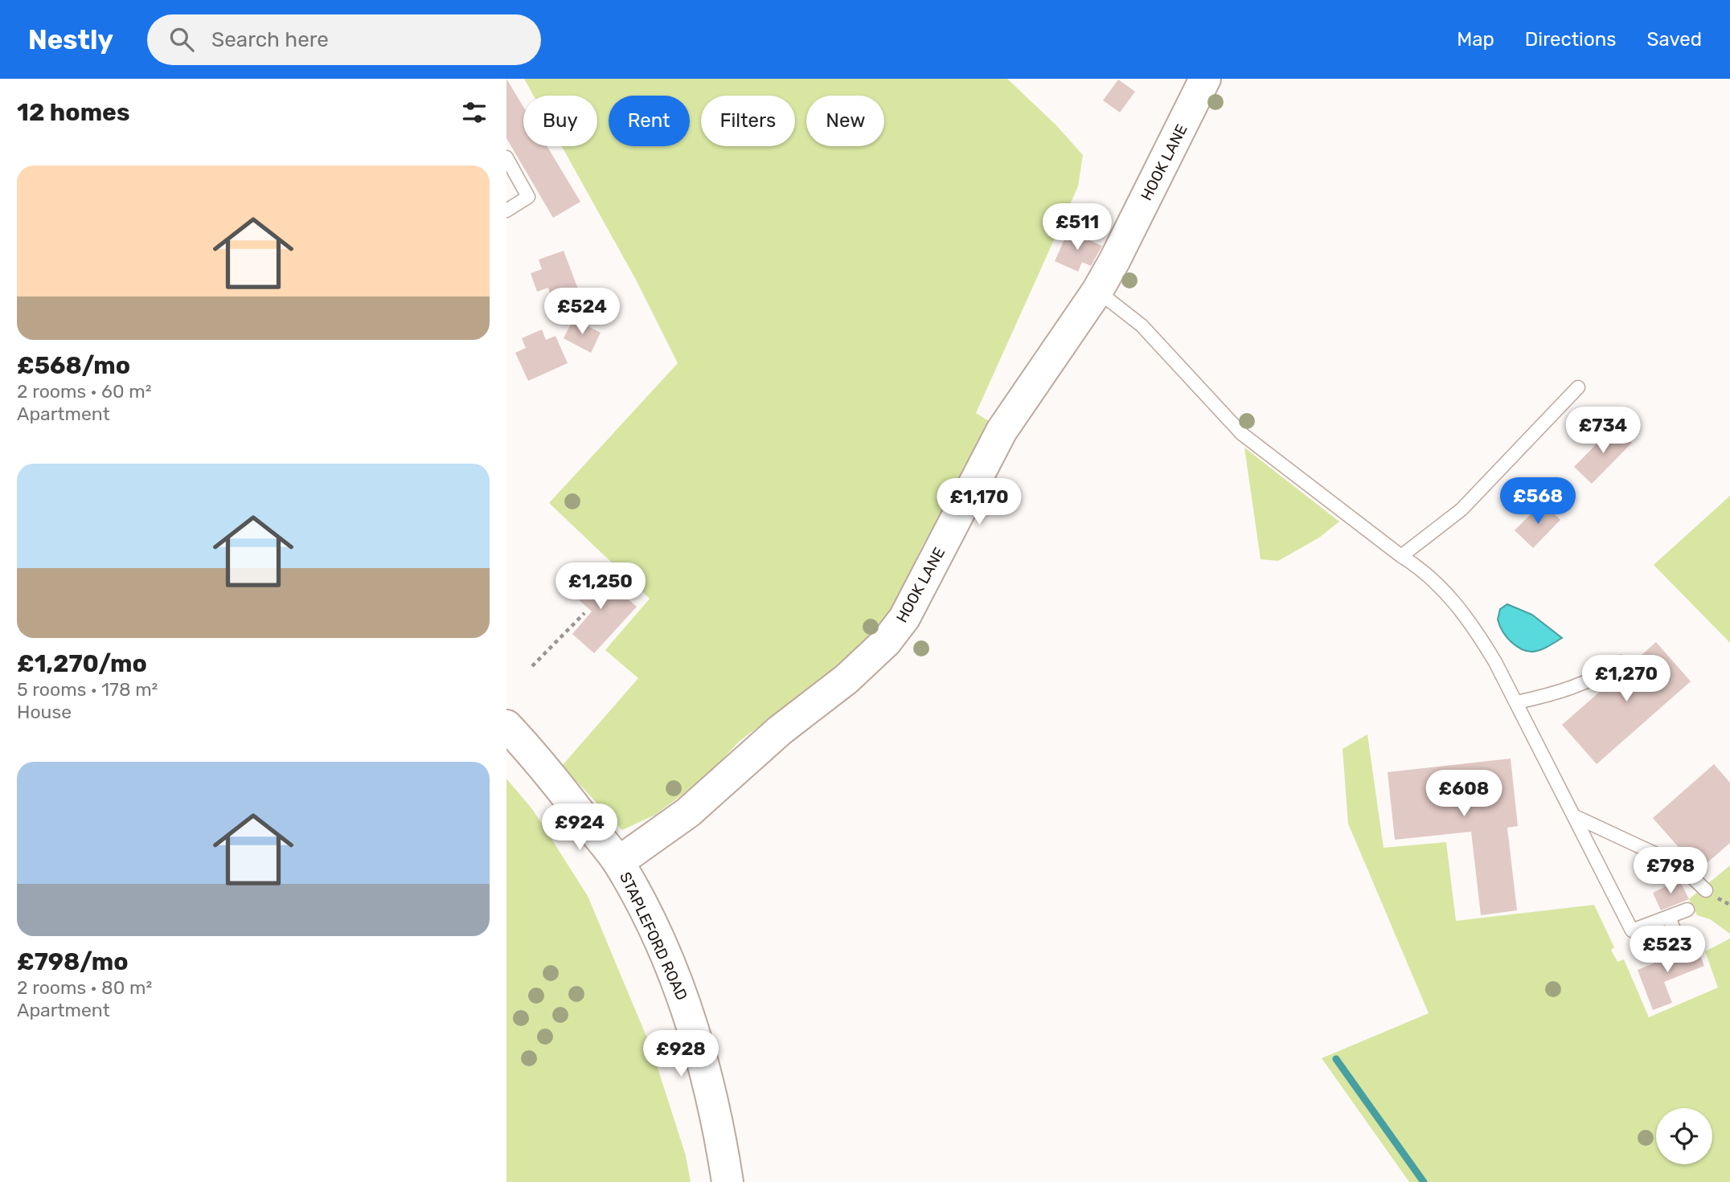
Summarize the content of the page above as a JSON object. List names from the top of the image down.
{
  "streets": {
    "street": ["HOOK LANE", "STAPLEFORD ROAD"]
  },
  "crossings": [
    ["HOOK LANE", "STAPLEFORD ROAD"]
  ],
  "page": {
    "header": "Nestly",
    "search": "Search here",
    "nav": ["Map", "Directions", "Saved"],
    "heading": "12 homes",
    "chip": [
      "Buy",
      "Rent",
      "Filters",
      "New"
    ],
    "list": [
      {
        "name": "£568/mo",
        "note": "2 rooms · 60 m² · Apartment"
      },
      {
        "name": "£1,270/mo",
        "note": "5 rooms · 178 m² · House"
      },
      {
        "name": "£798/mo",
        "note": "2 rooms · 80 m² · Apartment"
      }
    ],
    "price": [
      "£511",
      "£524",
      "£734",
      "£568",
      "£1,170",
      "£1,250",
      "£1,270",
      "£608",
      "£924",
      "£798",
      "£523",
      "£928"
    ]
  }
}
